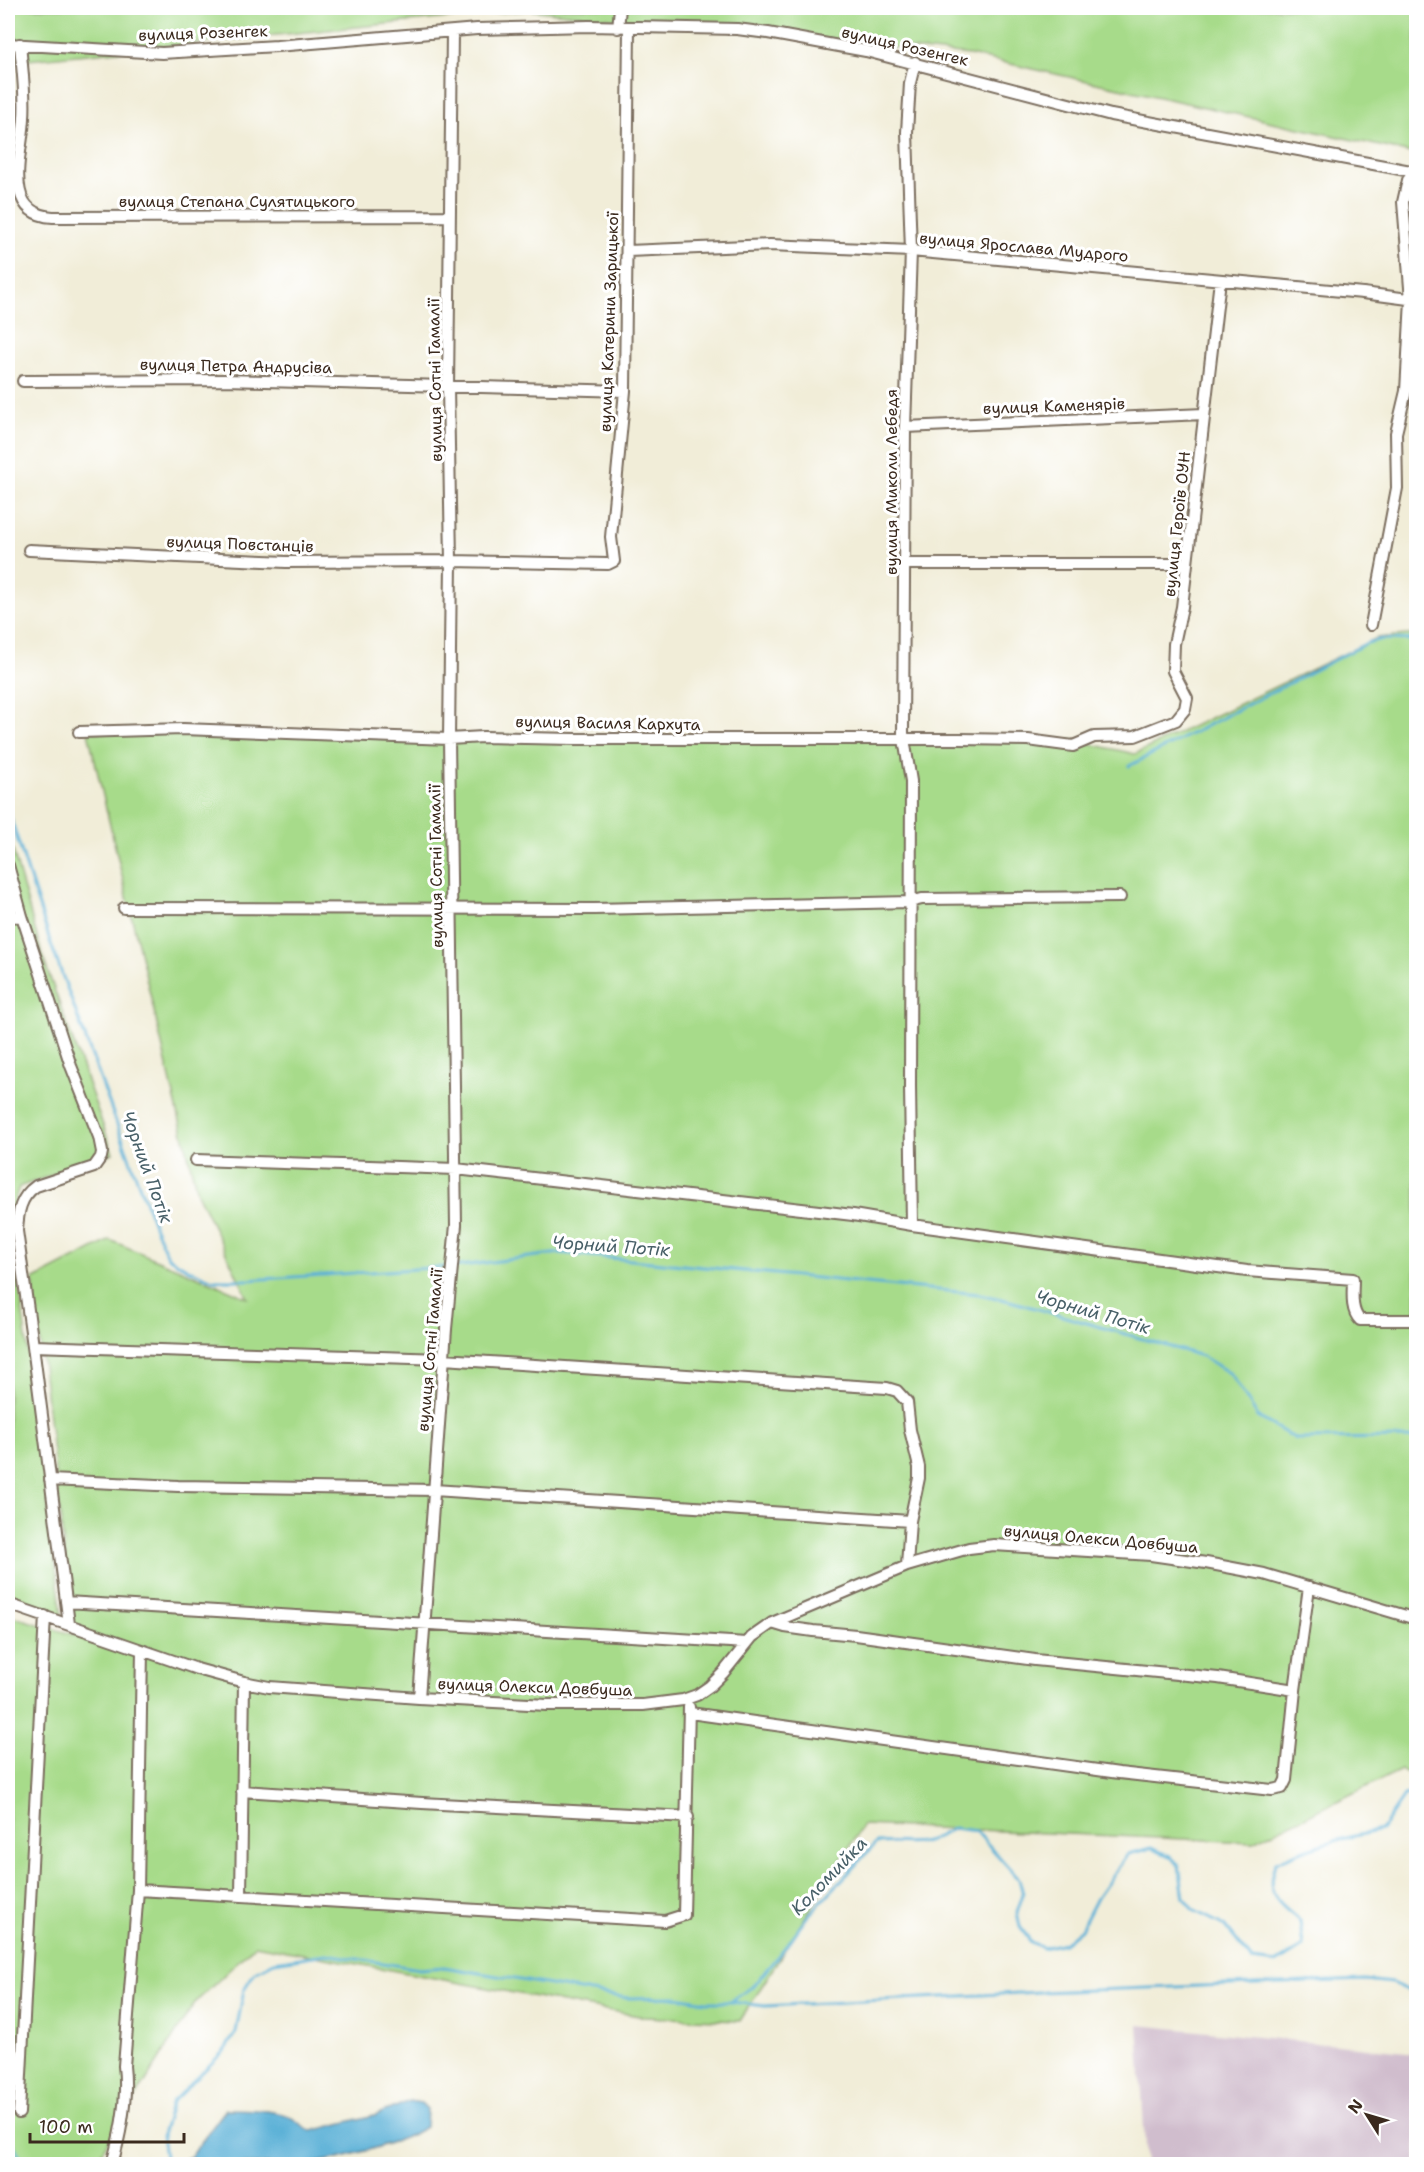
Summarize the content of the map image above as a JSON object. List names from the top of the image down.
{
  "streets": {
    "street": [
      "вулиця Розенгек",
      "вулиця Степана Сулятицького",
      "вулиця Ярослава Мудрого",
      "вулиця Катерини Зарицької",
      "вулиця Петра Андрусіва",
      "вулиця Сотні Гамалії",
      "вулиця Каменярів",
      "вулиця Миколи Лебедя",
      "вулиця Героїв ОУН",
      "вулиця Повстанців",
      "вулиця Василя Кархута",
      "вулиця Олекси Довбуша"
    ]
  },
  "crossings": [
    ["вулиця Розенгек", "вулиця Степана Сулятицького"],
    ["вулиця Розенгек", "вулиця Катерини Зарицької"],
    ["вулиця Розенгек", "вулиця Сотні Гамалії"],
    ["вулиця Розенгек", "вулиця Миколи Лебедя"],
    ["вулиця Степана Сулятицького", "вулиця Сотні Гамалії"],
    ["вулиця Ярослава Мудрого", "вулиця Катерини Зарицької"],
    ["вулиця Ярослава Мудрого", "вулиця Миколи Лебедя"],
    ["вулиця Ярослава Мудрого", "вулиця Героїв ОУН"],
    ["вулиця Катерини Зарицької", "вулиця Петра Андрусіва"],
    ["вулиця Катерини Зарицької", "вулиця Сотні Гамалії"],
    ["вулиця Катерини Зарицької", "вулиця Повстанців"],
    ["вулиця Петра Андрусіва", "вулиця Сотні Гамалії"],
    ["вулиця Сотні Гамалії", "вулиця Повстанців"],
    ["вулиця Сотні Гамалії", "вулиця Василя Кархута"],
    ["вулиця Сотні Гамалії", "вулиця Олекси Довбуша"],
    ["вулиця Каменярів", "вулиця Миколи Лебедя"],
    ["вулиця Каменярів", "вулиця Героїв ОУН"],
    ["вулиця Миколи Лебедя", "вулиця Василя Кархута"],
    ["вулиця Героїв ОУН", "вулиця Василя Кархута"]
  ],
  "water": ["Чорний Потік", "Коломийка"],
  "scale_bar": "100 m",
  "north": "top left"
}
